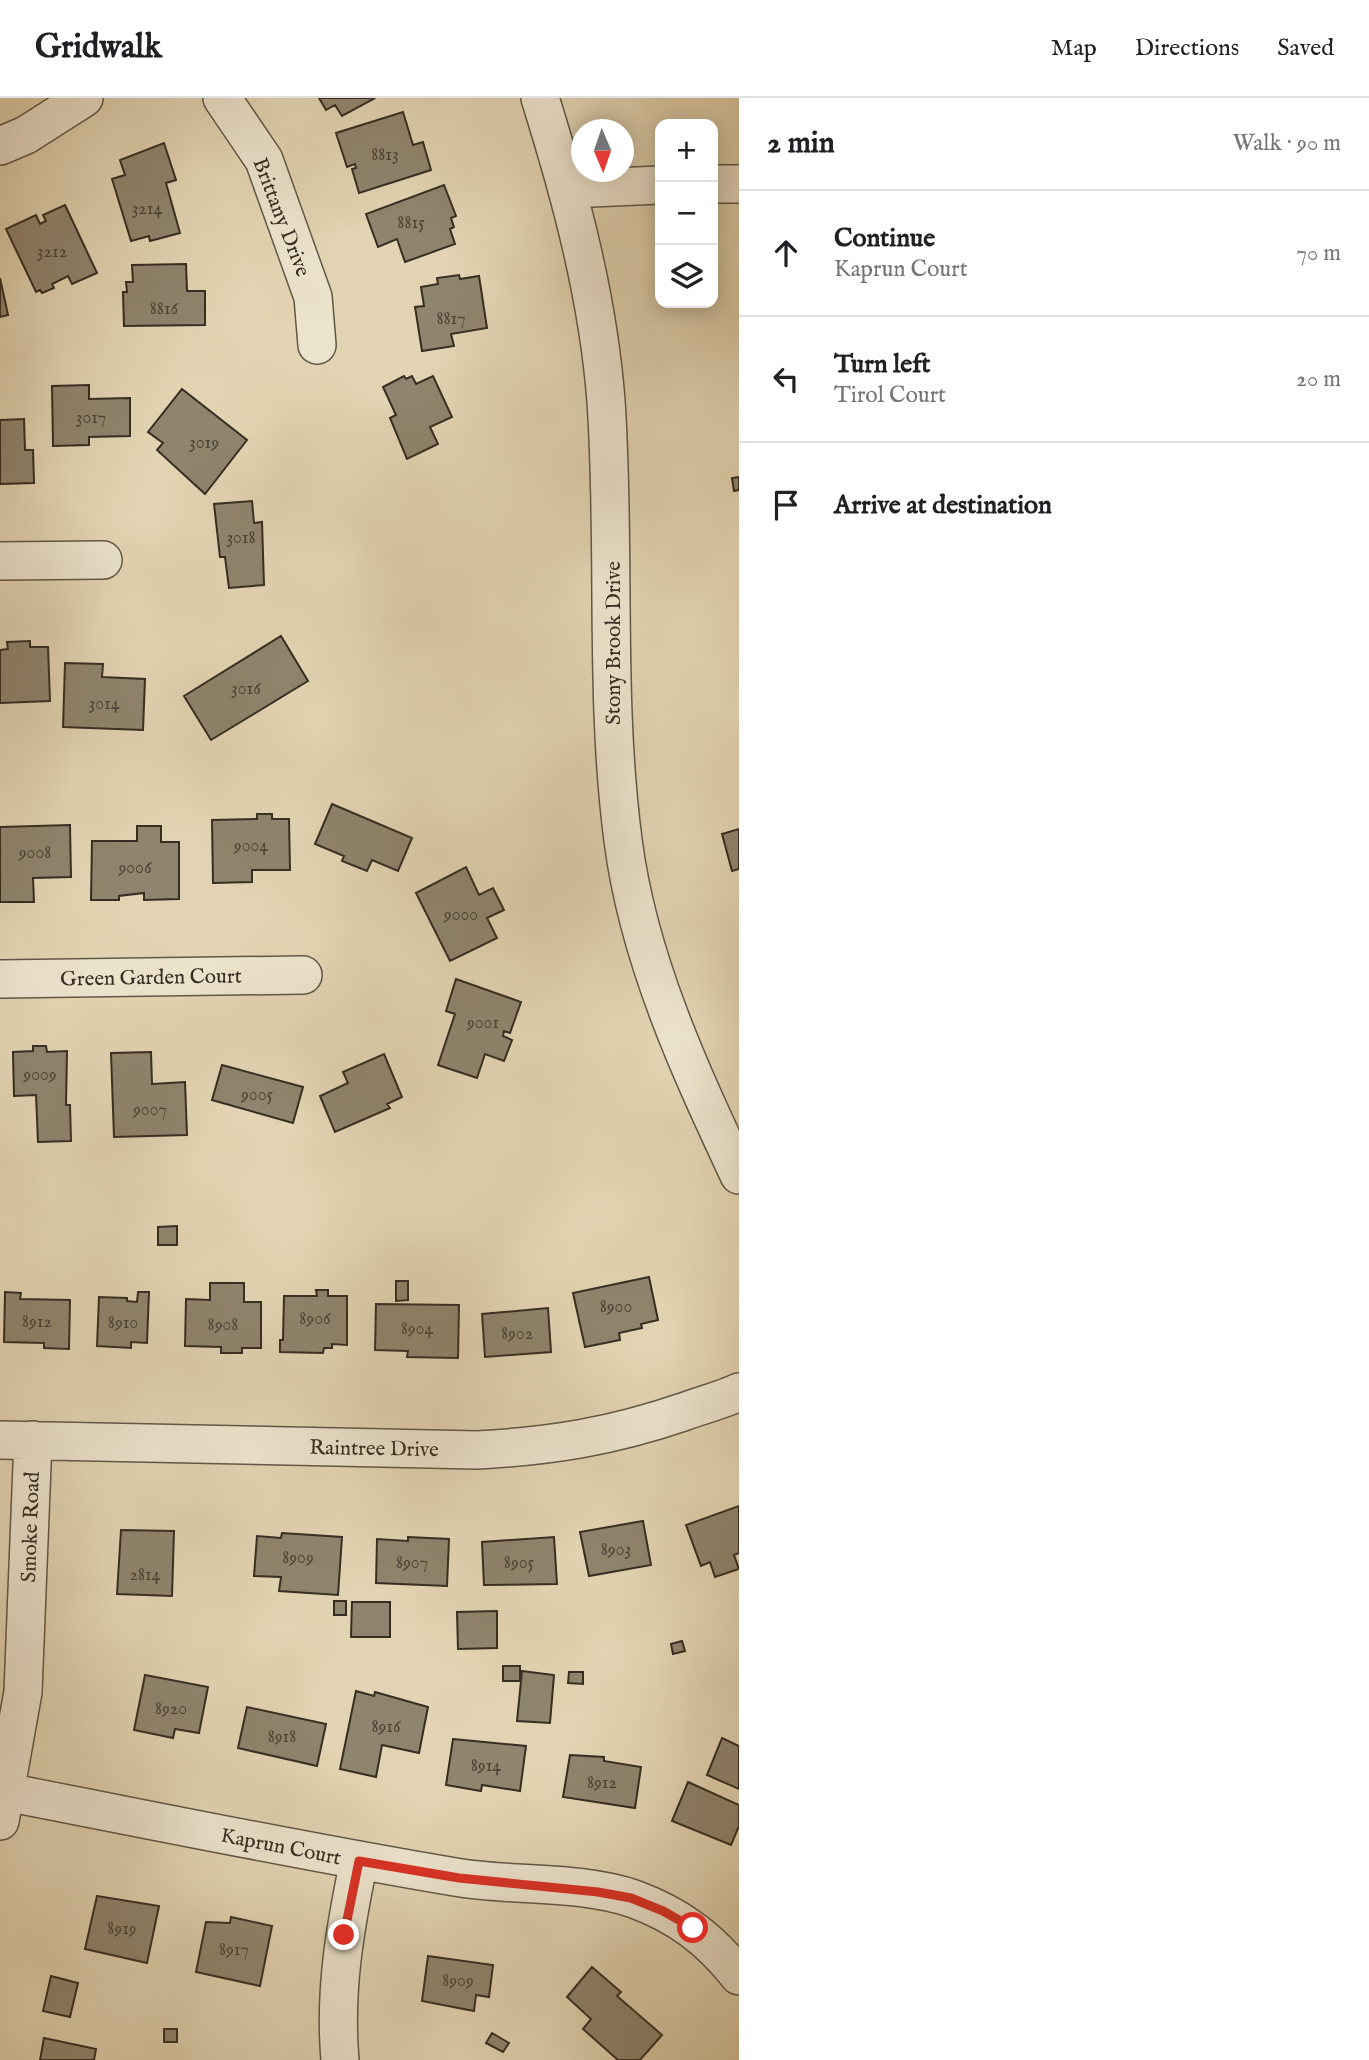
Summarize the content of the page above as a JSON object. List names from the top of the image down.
{
  "streets": {
    "street": [
      "Brittany Drive",
      "Stony Brook Drive",
      "Green Garden Court",
      "Raintree Drive",
      "Smoke Road",
      "Kaprun Court"
    ]
  },
  "crossings": [
    ["Raintree Drive", "Smoke Road"],
    ["Smoke Road", "Kaprun Court"]
  ],
  "house_numbers": [
    "8813",
    "3214",
    "8815",
    "3212",
    "8816",
    "8817",
    "3017",
    "3019",
    "3018",
    "3016",
    "3014",
    "9004",
    "9008",
    "9006",
    "9000",
    "9001",
    "9009",
    "9005",
    "9007",
    "8900",
    "8906",
    "8912",
    "8910",
    "8908",
    "8904",
    "8902",
    "8903",
    "8909",
    "8907",
    "8905",
    "2814",
    "8920",
    "8916",
    "8918",
    "8914",
    "8912",
    "8919",
    "8917",
    "8909"
  ],
  "north": "bottom",
  "page": {
    "header": "Gridwalk",
    "nav": ["Map", "Directions", "Saved"],
    "heading": ["2 min", "Walk · 90 m"],
    "map_buttons": ["+", "−"],
    "list": [
      ["Continue", "Kaprun Court", "70 m"],
      ["Turn left", "Tirol Court", "20 m"],
      "Arrive at destination"
    ]
  }
}
